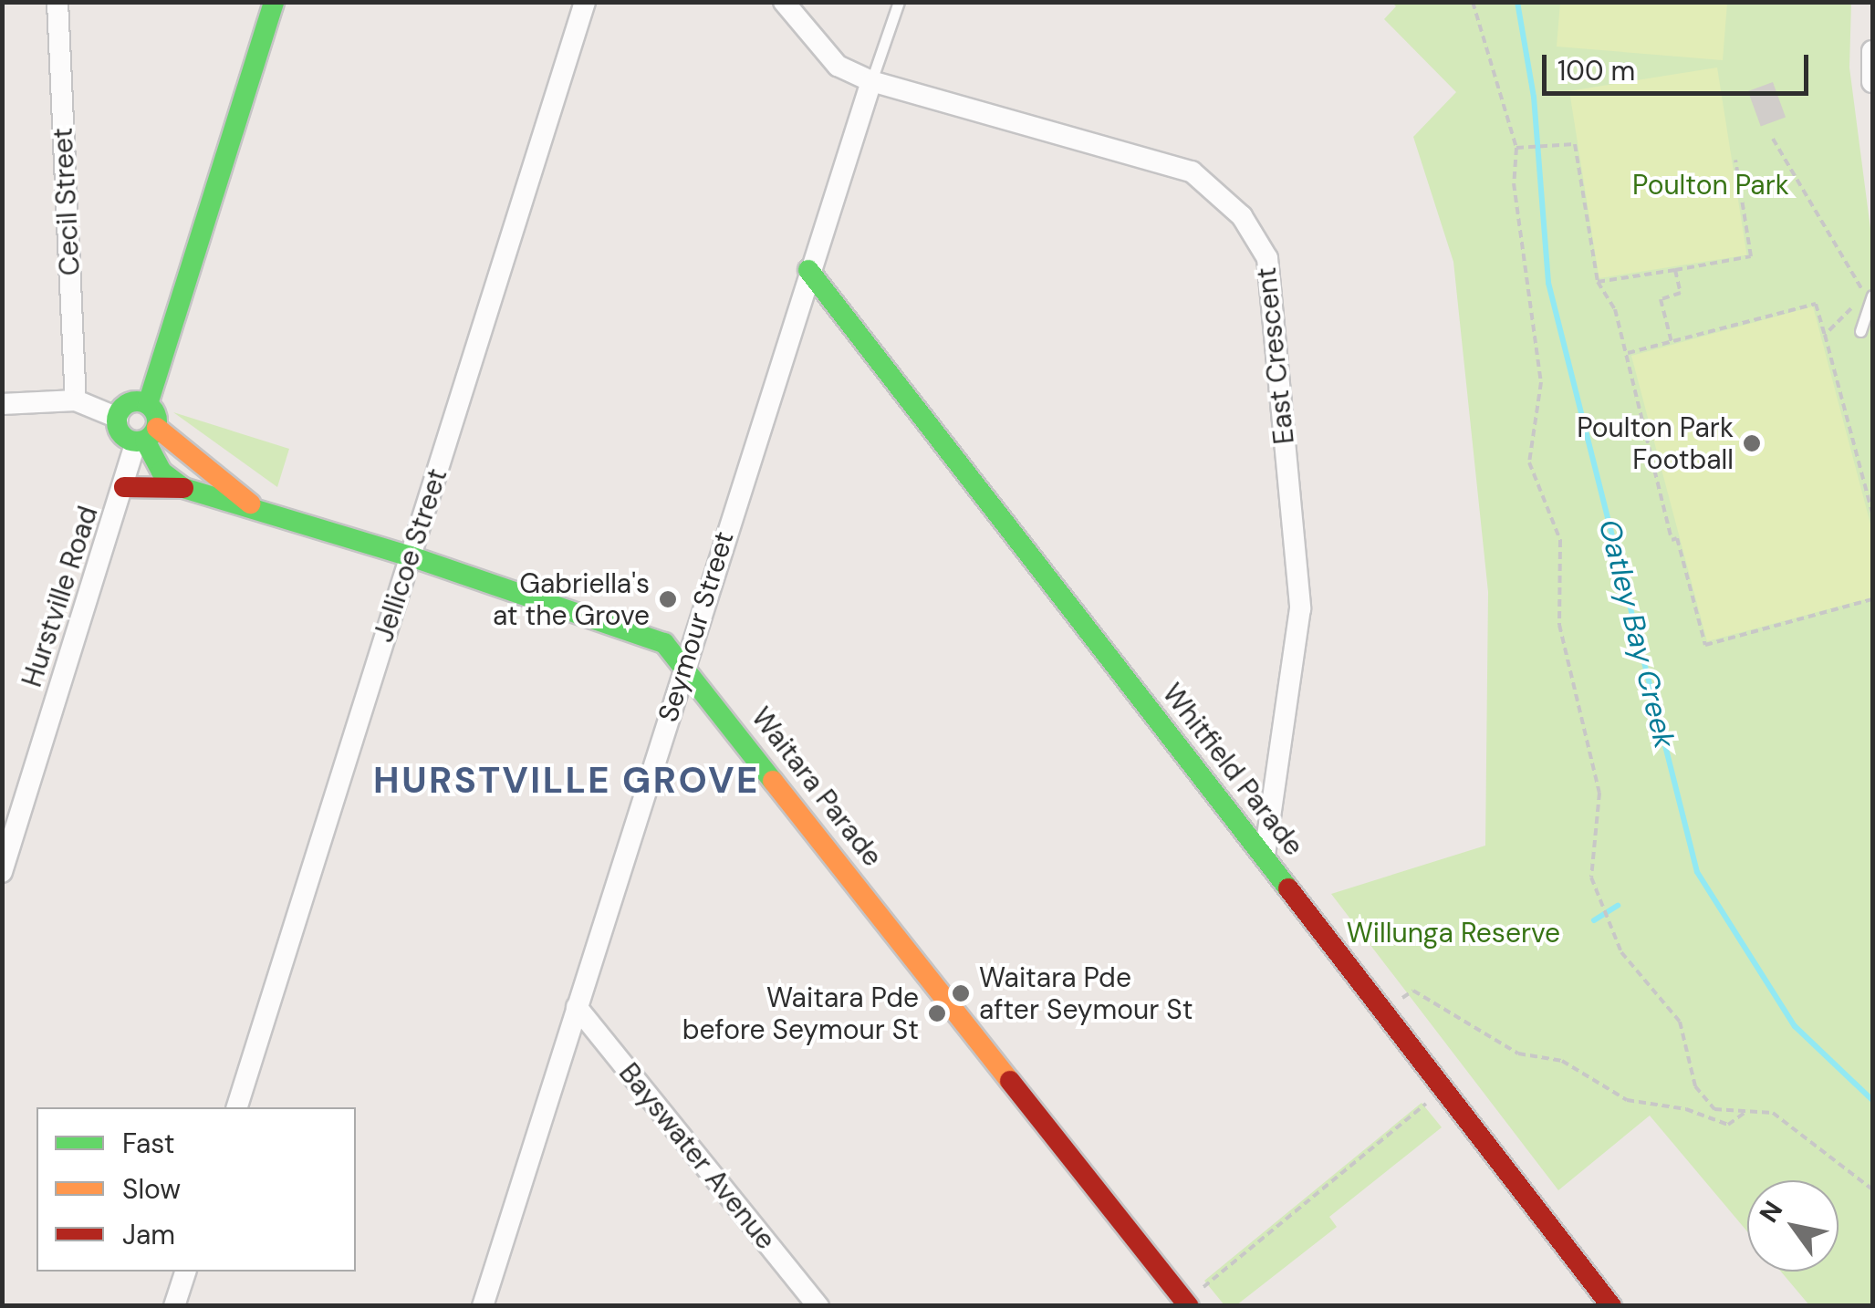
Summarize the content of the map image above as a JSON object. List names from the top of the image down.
{
  "streets": {
    "street": [
      "Cecil Street",
      "East Crescent",
      "Jellicoe Street",
      "Hurstville Road",
      "Seymour Street",
      "Whitfield Parade",
      "Waitara Parade",
      "Bayswater Avenue"
    ]
  },
  "crossings": [
    ["East Crescent", "Seymour Street"],
    ["East Crescent", "Whitfield Parade"],
    ["Jellicoe Street", "Waitara Parade"],
    ["Hurstville Road", "Waitara Parade"],
    ["Seymour Street", "Whitfield Parade"],
    ["Seymour Street", "Waitara Parade"],
    ["Seymour Street", "Bayswater Avenue"]
  ],
  "districts": ["HURSTVILLE GROVE"],
  "water": ["Oatley Bay Creek"],
  "parks": ["Poulton Park", "Willunga Reserve"],
  "places": [
    "Poulton Park Football",
    "Gabriella's at the Grove",
    "Waitara Pde after Seymour St",
    "Waitara Pde before Seymour St"
  ],
  "legend": ["Fast", "Slow", "Jam"],
  "scale_bar": "100 m",
  "north": "top left"
}
